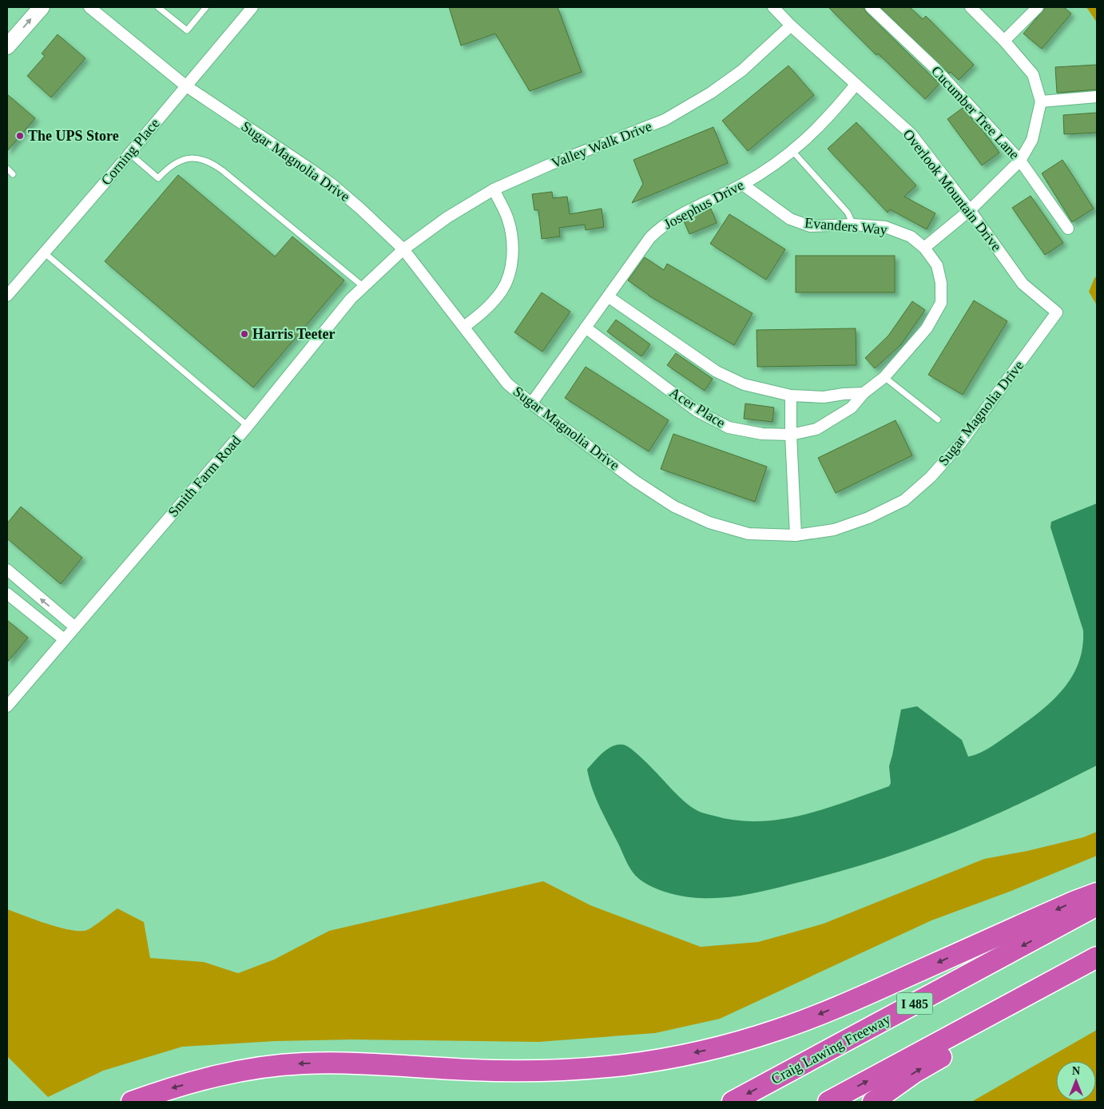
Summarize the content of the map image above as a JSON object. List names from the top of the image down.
{
  "streets": {
    "highway": ["I 485", "Craig Lawing Freeway"],
    "street": [
      "Cucumber Tree Lane",
      "Valley Walk Drive",
      "Corning Place",
      "Sugar Magnolia Drive",
      "Overlook Mountain Drive",
      "Josephus Drive",
      "Evanders Way",
      "Acer Place",
      "Smith Farm Road"
    ]
  },
  "crossings": [
    ["Valley Walk Drive", "Sugar Magnolia Drive"],
    ["Valley Walk Drive", "Overlook Mountain Drive"],
    ["Valley Walk Drive", "Smith Farm Road"],
    ["Corning Place", "Sugar Magnolia Drive"],
    ["Sugar Magnolia Drive", "Overlook Mountain Drive"],
    ["Sugar Magnolia Drive", "Josephus Drive"],
    ["Sugar Magnolia Drive", "Smith Farm Road"],
    ["Overlook Mountain Drive", "Josephus Drive"],
    ["Josephus Drive", "Evanders Way"],
    ["Josephus Drive", "Acer Place"],
    ["Evanders Way", "Acer Place"]
  ],
  "places": ["The UPS Store", "Harris Teeter"],
  "north": "top"
}
